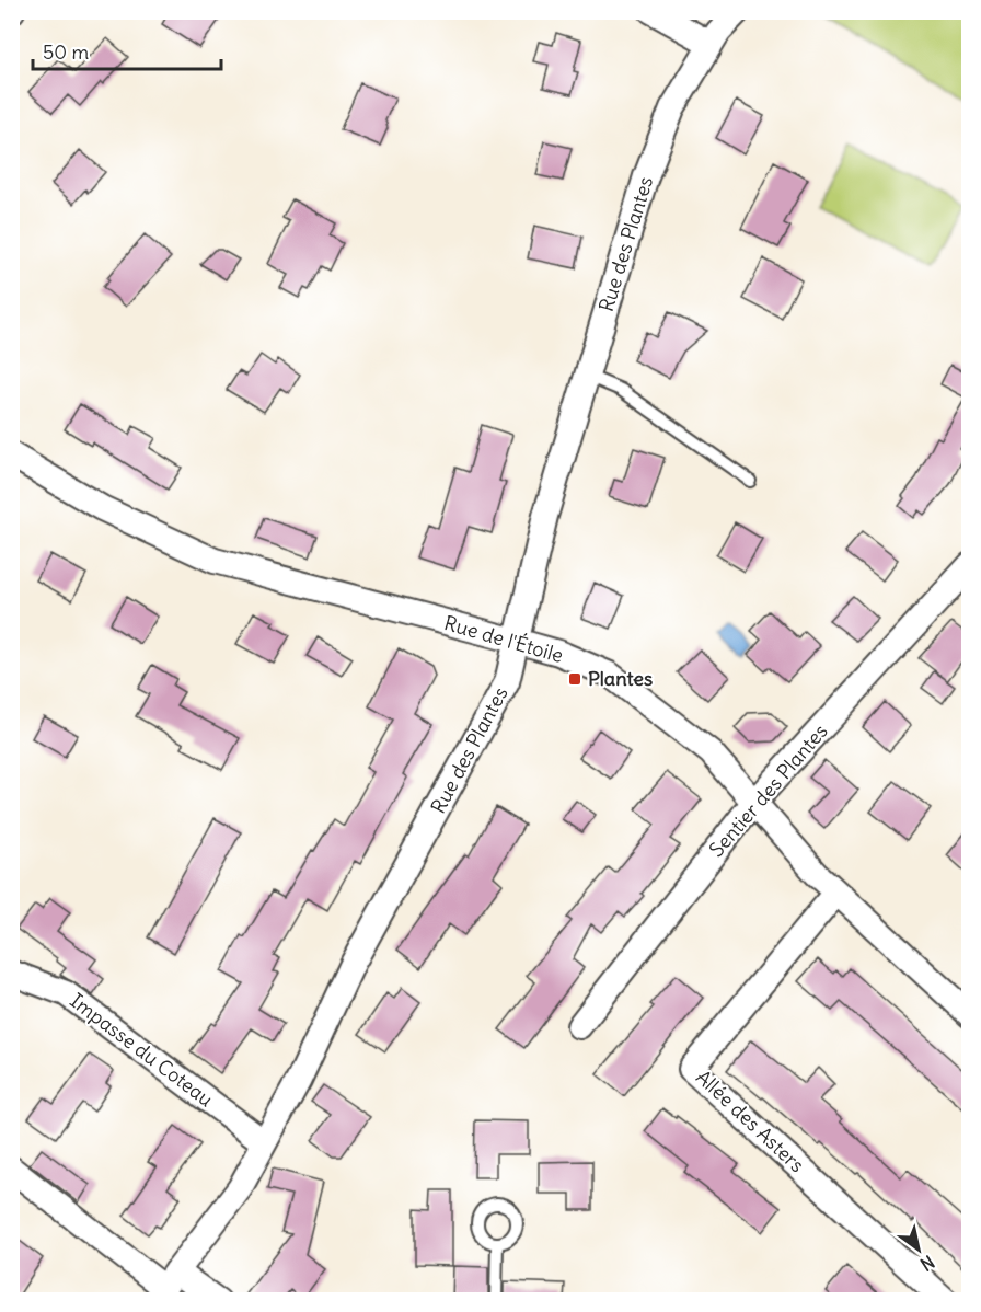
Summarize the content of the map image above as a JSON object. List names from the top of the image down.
{
  "streets": {
    "street": [
      "Rue des Plantes",
      "Rue de l'Étoile",
      "Sentier des Plantes",
      "Impasse du Coteau",
      "Allée des Asters"
    ]
  },
  "crossings": [
    ["Rue des Plantes", "Rue de l'Étoile"],
    ["Rue des Plantes", "Impasse du Coteau"],
    ["Rue de l'Étoile", "Sentier des Plantes"],
    ["Rue de l'Étoile", "Allée des Asters"]
  ],
  "places": {
    "transit": ["Plantes"]
  },
  "scale_bar": "50 m",
  "north": "bottom right"
}
